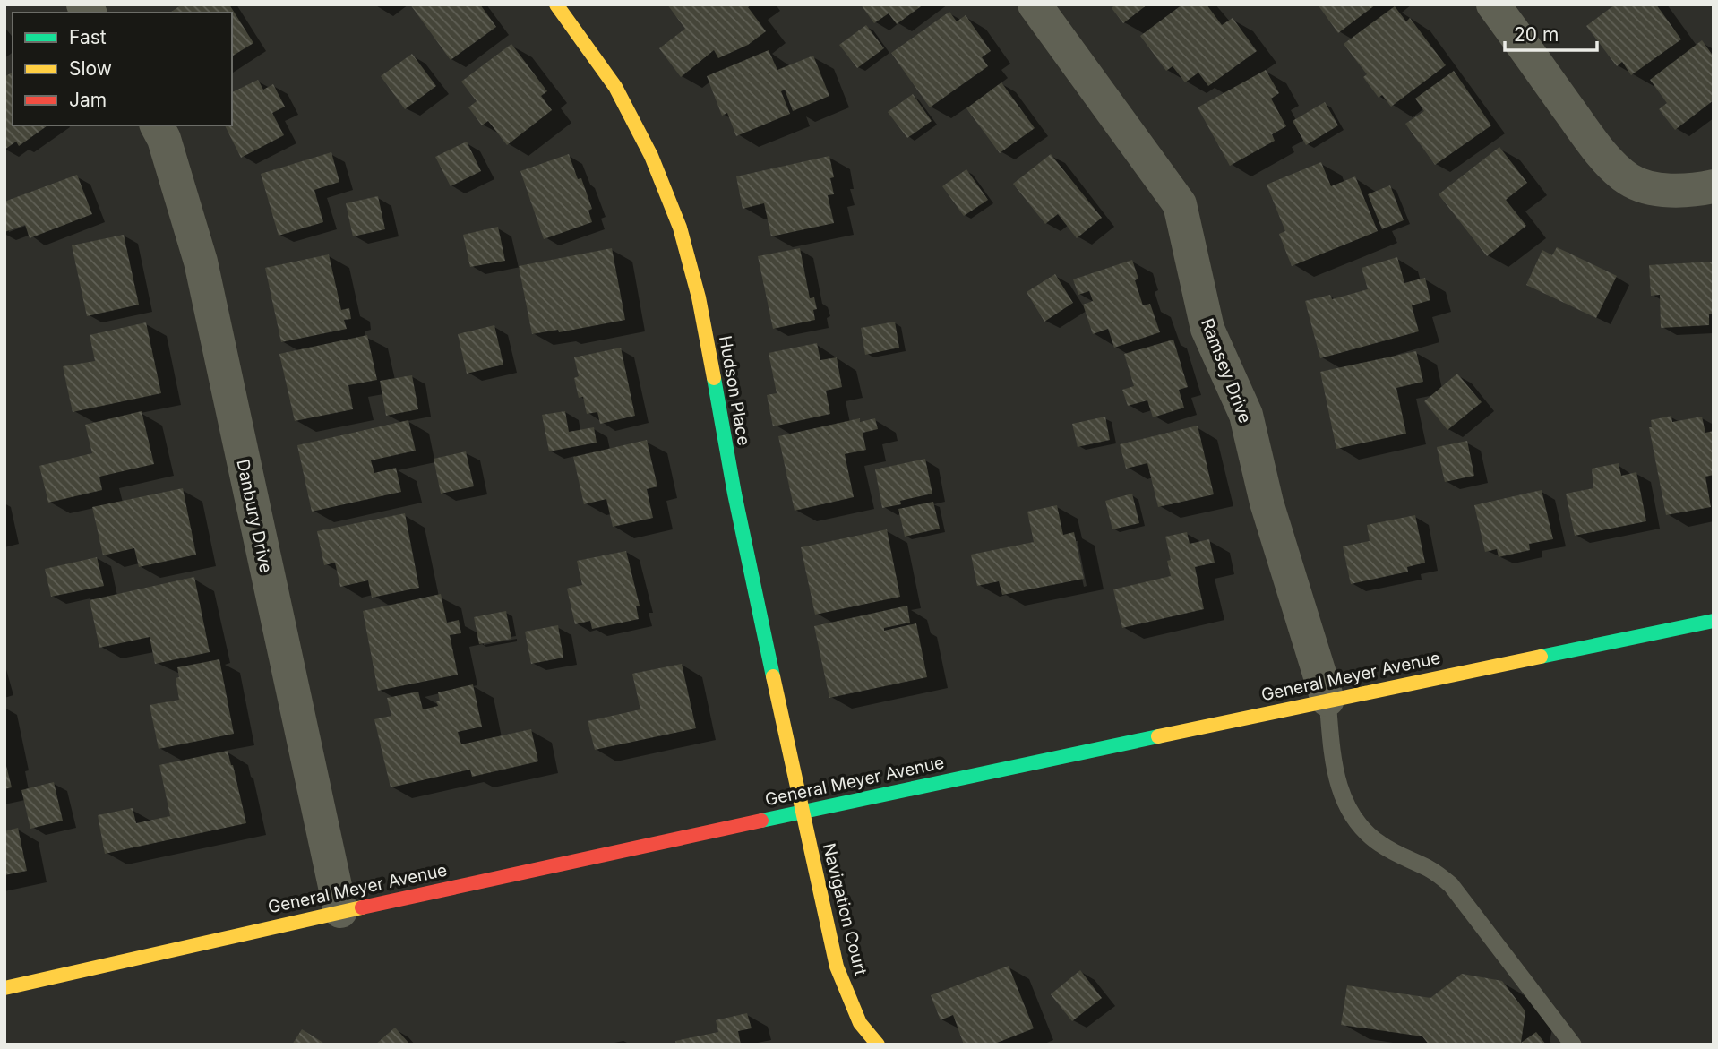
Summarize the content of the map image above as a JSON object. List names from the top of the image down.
{
  "streets": {
    "main road": ["Hudson Place", "General Meyer Avenue", "Navigation Court"],
    "street": ["Ramsey Drive", "Danbury Drive"]
  },
  "crossings": [
    ["Ramsey Drive", "General Meyer Avenue"],
    ["Hudson Place", "General Meyer Avenue"],
    ["Hudson Place", "Navigation Court"],
    ["Danbury Drive", "General Meyer Avenue"],
    ["General Meyer Avenue", "Navigation Court"]
  ],
  "legend": ["Fast", "Slow", "Jam"],
  "scale_bar": "20 m"
}
